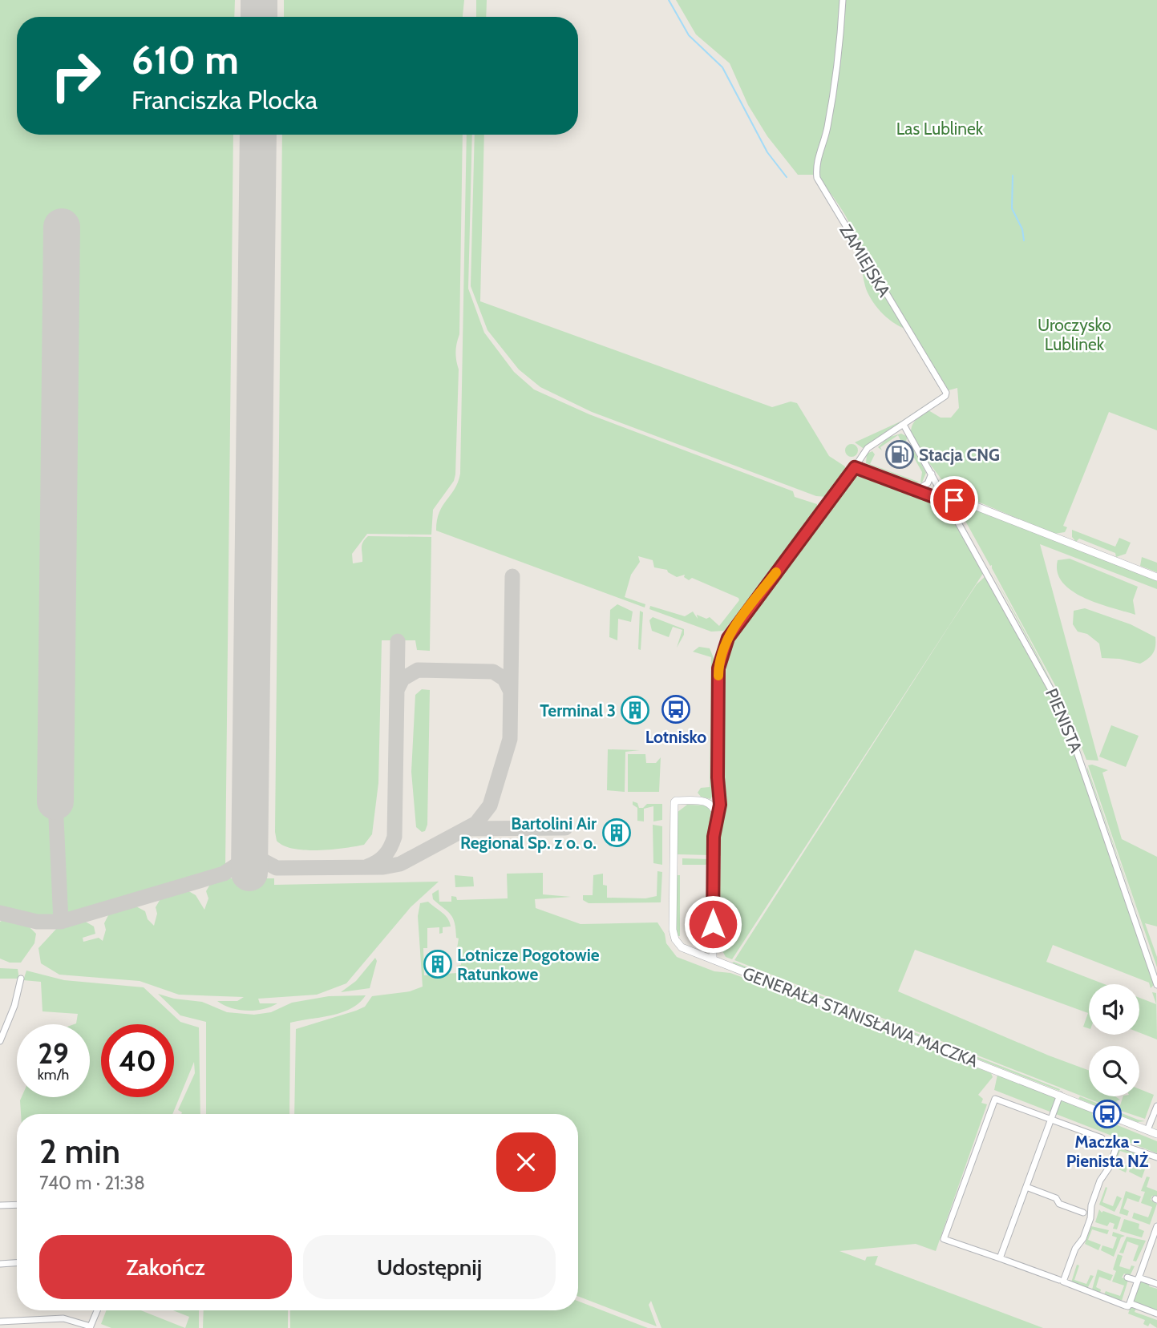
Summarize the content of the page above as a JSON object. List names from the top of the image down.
{
  "streets": {
    "street": ["ZAMIEJSKA", "PIENISTA", "GENERAŁA STANISŁAWA MACZKA"]
  },
  "crossings": [
    ["ZAMIEJSKA", "PIENISTA"]
  ],
  "parks": ["Las Lublinek", "Uroczysko Lublinek"],
  "places": {
    "fuel station": ["Stacja CNG"],
    "bus stop": ["Lotnisko", "Maczka - Pienista NŻ"],
    "building": ["Terminal 3", "Bartolini Air Regional Sp. z o. o.", "Lotnicze Pogotowie Ratunkowe"]
  },
  "page": {
    "turn": ["610 m", "Franciszka Plocka"],
    "speed": "29 km/h",
    "limit": "40",
    "heading": ["2 min", "740 m · 21:38"],
    "buttons": ["Zakończ", "Udostępnij"]
  }
}
